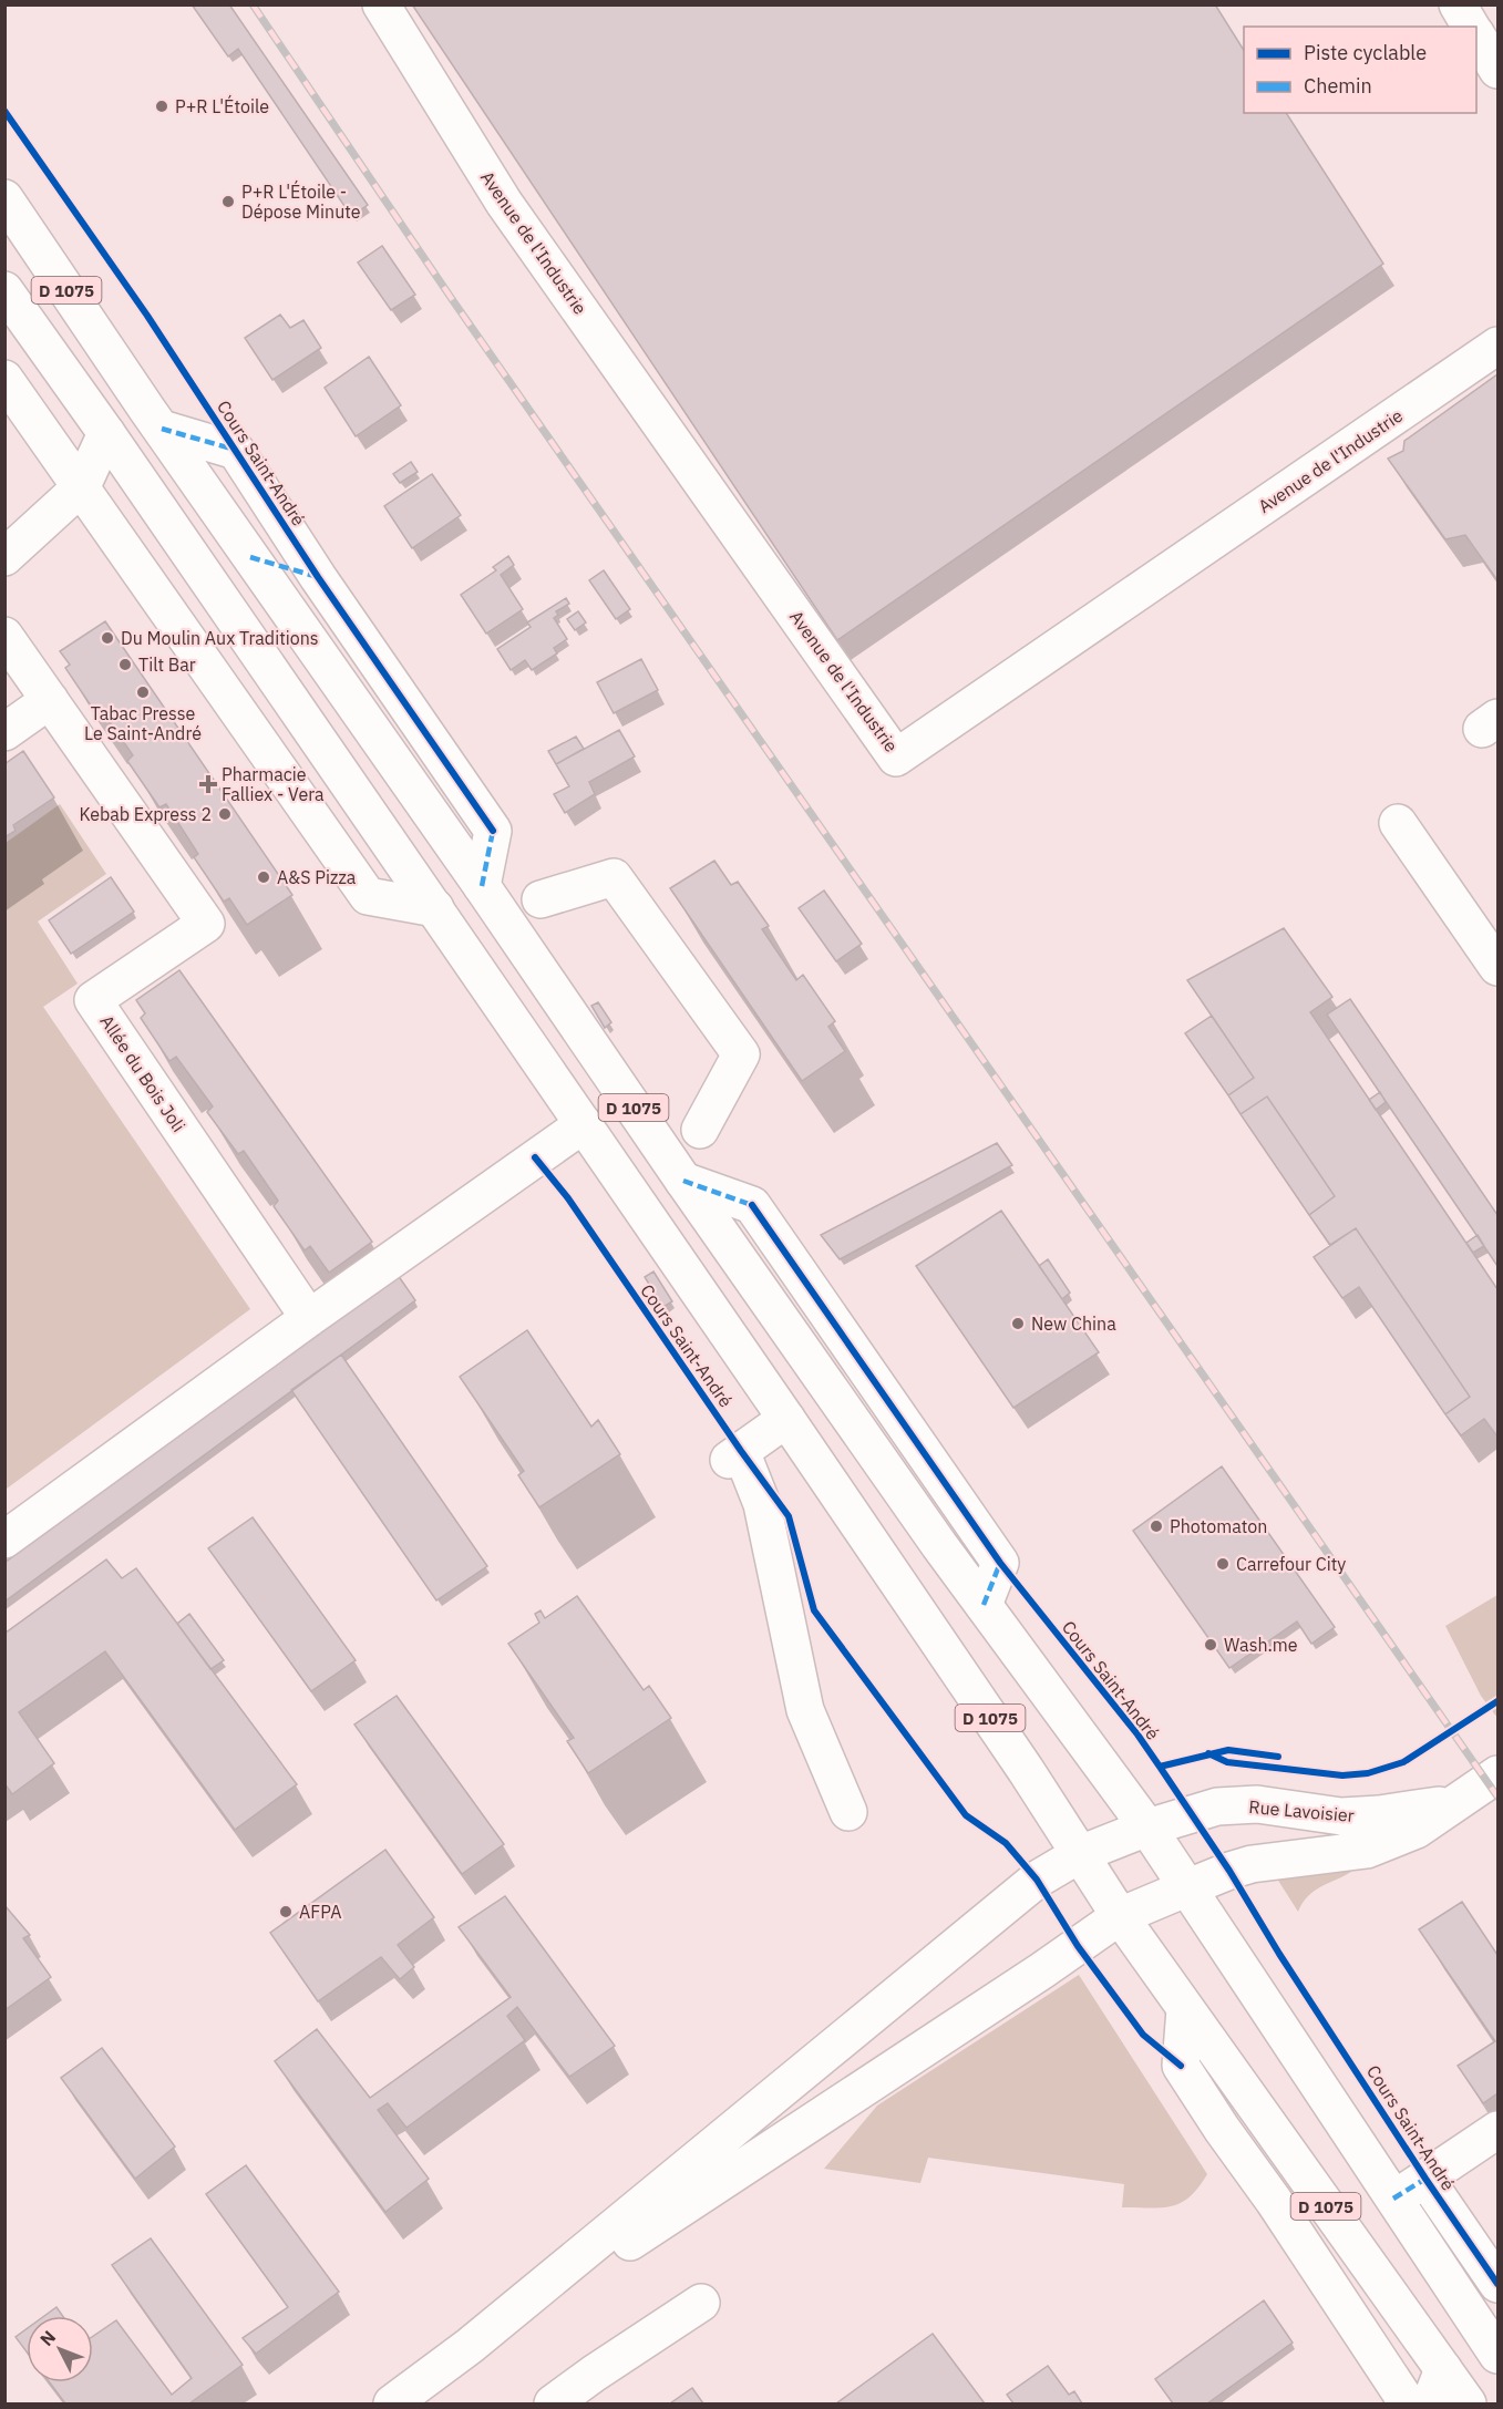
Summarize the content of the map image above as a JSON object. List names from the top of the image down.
{
  "streets": {
    "main road": [
      "Avenue de l'Industrie",
      "D 1075",
      "Cours Saint-André",
      "Allée du Bois Joli",
      "Rue Lavoisier"
    ]
  },
  "crossings": [
    ["D 1075", "Cours Saint-André"],
    ["D 1075", "Rue Lavoisier"]
  ],
  "places": {
    "other": [
      "P+R L'Étoile",
      "P+R L'Étoile - Dépose Minute",
      "Du Moulin Aux Traditions",
      "Tilt Bar",
      "Tabac Presse Le Saint-André",
      "Kebab Express 2",
      "A&S Pizza",
      "New China",
      "Photomaton",
      "Carrefour City",
      "Wash.me",
      "AFPA"
    ],
    "health": ["Pharmacie Falliex - Vera"]
  },
  "legend": ["Piste cyclable", "Chemin"],
  "north": "top left"
}
